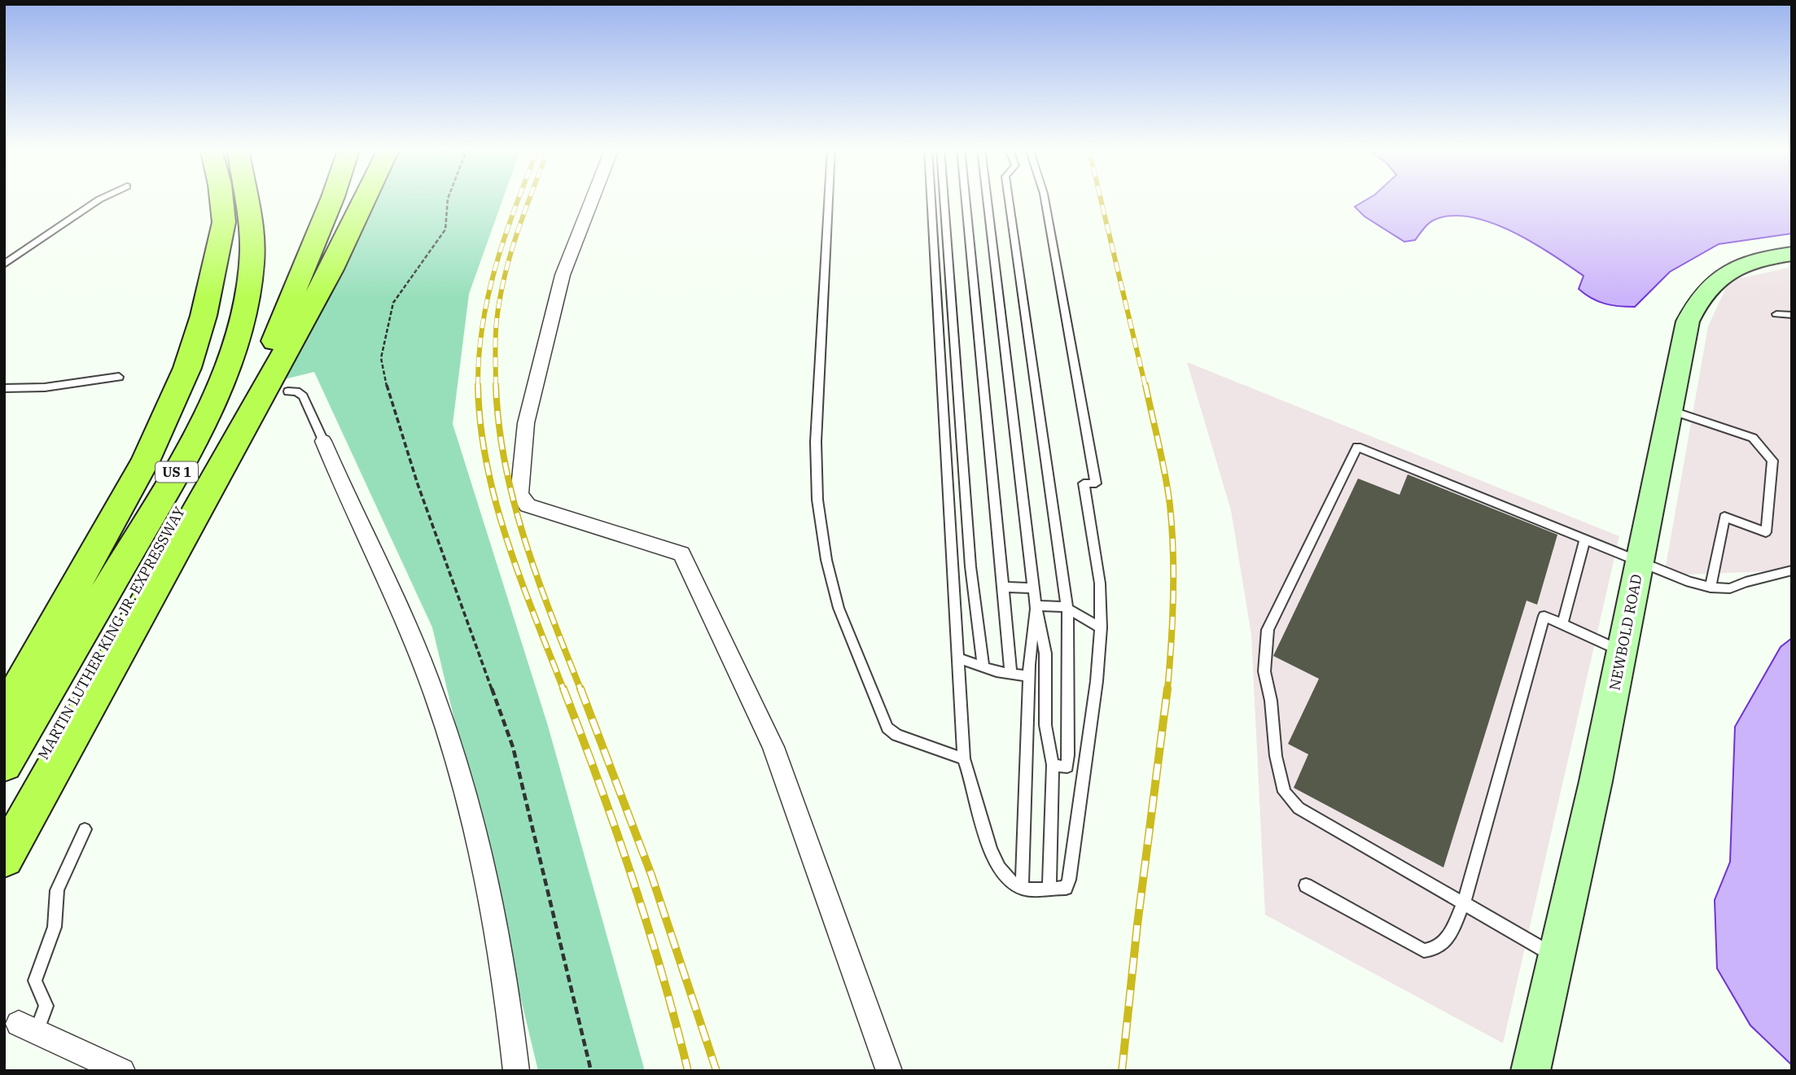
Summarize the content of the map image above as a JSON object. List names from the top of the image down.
{
  "streets": {
    "highway": ["US 1", "MARTIN LUTHER KING JR. EXPRESSWAY"],
    "main road": ["NEWBOLD ROAD"]
  }
}
